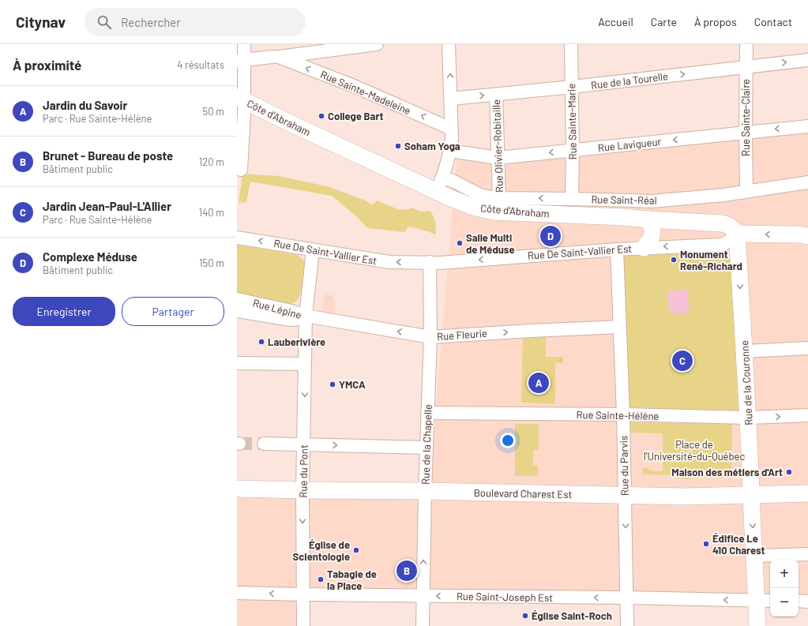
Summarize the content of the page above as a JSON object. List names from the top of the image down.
{
  "streets": {
    "main road": ["Côte d'Abraham", "Rue de la Couronne", "Boulevard Charest Est"],
    "street": [
      "Rue de la Tourelle",
      "Rue Sainte-Madeleine",
      "Rue Sainte-Claire",
      "Rue Sainte-Marie",
      "Rue Lavigueur",
      "Rue Olivier-Robitaille",
      "Rue Saint-Réal",
      "Rue De Saint-Vallier Est",
      "Rue Lépine",
      "Rue Fleurie",
      "Rue Sainte-Hélène",
      "Rue de la Chapelle",
      "Rue du Parvis",
      "Rue du Pont",
      "Rue Saint-Joseph Est"
    ]
  },
  "crossings": [
    ["Rue de la Tourelle", "Rue Sainte-Claire"],
    ["Rue de la Tourelle", "Rue Sainte-Marie"],
    ["Rue de la Tourelle", "Rue Olivier-Robitaille"],
    ["Côte d'Abraham", "Rue Saint-Réal"],
    ["Côte d'Abraham", "Rue De Saint-Vallier Est"],
    ["Côte d'Abraham", "Rue de la Couronne"],
    ["Rue Sainte-Claire", "Rue Lavigueur"],
    ["Rue Sainte-Claire", "Rue Saint-Réal"],
    ["Rue Sainte-Marie", "Rue Lavigueur"],
    ["Rue Sainte-Marie", "Rue Saint-Réal"],
    ["Rue Lavigueur", "Rue Olivier-Robitaille"],
    ["Rue Olivier-Robitaille", "Rue Saint-Réal"],
    ["Rue De Saint-Vallier Est", "Rue de la Couronne"],
    ["Rue De Saint-Vallier Est", "Rue de la Chapelle"],
    ["Rue De Saint-Vallier Est", "Rue du Parvis"],
    ["Rue De Saint-Vallier Est", "Rue du Pont"],
    ["Rue Lépine", "Rue Fleurie"],
    ["Rue Lépine", "Rue du Pont"],
    ["Rue Fleurie", "Rue de la Chapelle"],
    ["Rue Fleurie", "Rue du Parvis"],
    ["Rue Fleurie", "Rue du Pont"],
    ["Rue de la Couronne", "Rue Sainte-Hélène"],
    ["Rue de la Couronne", "Boulevard Charest Est"],
    ["Rue de la Couronne", "Rue Saint-Joseph Est"],
    ["Rue Sainte-Hélène", "Rue de la Chapelle"],
    ["Rue Sainte-Hélène", "Rue du Parvis"],
    ["Rue de la Chapelle", "Boulevard Charest Est"],
    ["Rue de la Chapelle", "Rue Saint-Joseph Est"],
    ["Rue du Parvis", "Boulevard Charest Est"],
    ["Rue du Parvis", "Rue Saint-Joseph Est"],
    ["Rue du Pont", "Boulevard Charest Est"],
    ["Rue du Pont", "Rue Saint-Joseph Est"]
  ],
  "one_way": [
    "Rue de la Tourelle",
    "Rue Sainte-Madeleine",
    "Rue Lavigueur",
    "Rue De Saint-Vallier Est",
    "Rue de la Couronne",
    "Rue du Pont",
    "Rue Saint-Joseph Est"
  ],
  "parks": ["Place de l'Université-du-Québec"],
  "places": [
    "College Bart",
    "Soham Yoga",
    "Salle Multi de Méduse",
    "Monument René-Richard",
    "Lauberivière",
    "YMCA",
    "Maison des métiers d'Art",
    "Édifice Le 410 Charest",
    "Église de Scientologie",
    "Tabagie de la Place",
    "Église Saint-Roch"
  ],
  "page": {
    "header": "Citynav",
    "search": "Rechercher",
    "nav": [
      "Accueil",
      "Carte",
      "À propos",
      "Contact"
    ],
    "heading": ["À proximité", "4 résultats"],
    "list": [
      {
        "mark": "A",
        "name": "Jardin du Savoir",
        "note": "Parc · Rue Sainte-Hélène",
        "value": "50 m"
      },
      {
        "mark": "B",
        "name": "Brunet - Bureau de poste",
        "note": "Bâtiment public",
        "value": "120 m"
      },
      {
        "mark": "C",
        "name": "Jardin Jean-Paul-L'Allier",
        "note": "Parc · Rue Sainte-Hélène",
        "value": "140 m"
      },
      {
        "mark": "D",
        "name": "Complexe Méduse",
        "note": "Bâtiment public",
        "value": "150 m"
      }
    ],
    "pins": [
      "D",
      "C",
      "A",
      "B"
    ],
    "buttons": ["Enregistrer", "Partager"],
    "map_buttons": ["+", "−"]
  }
}
